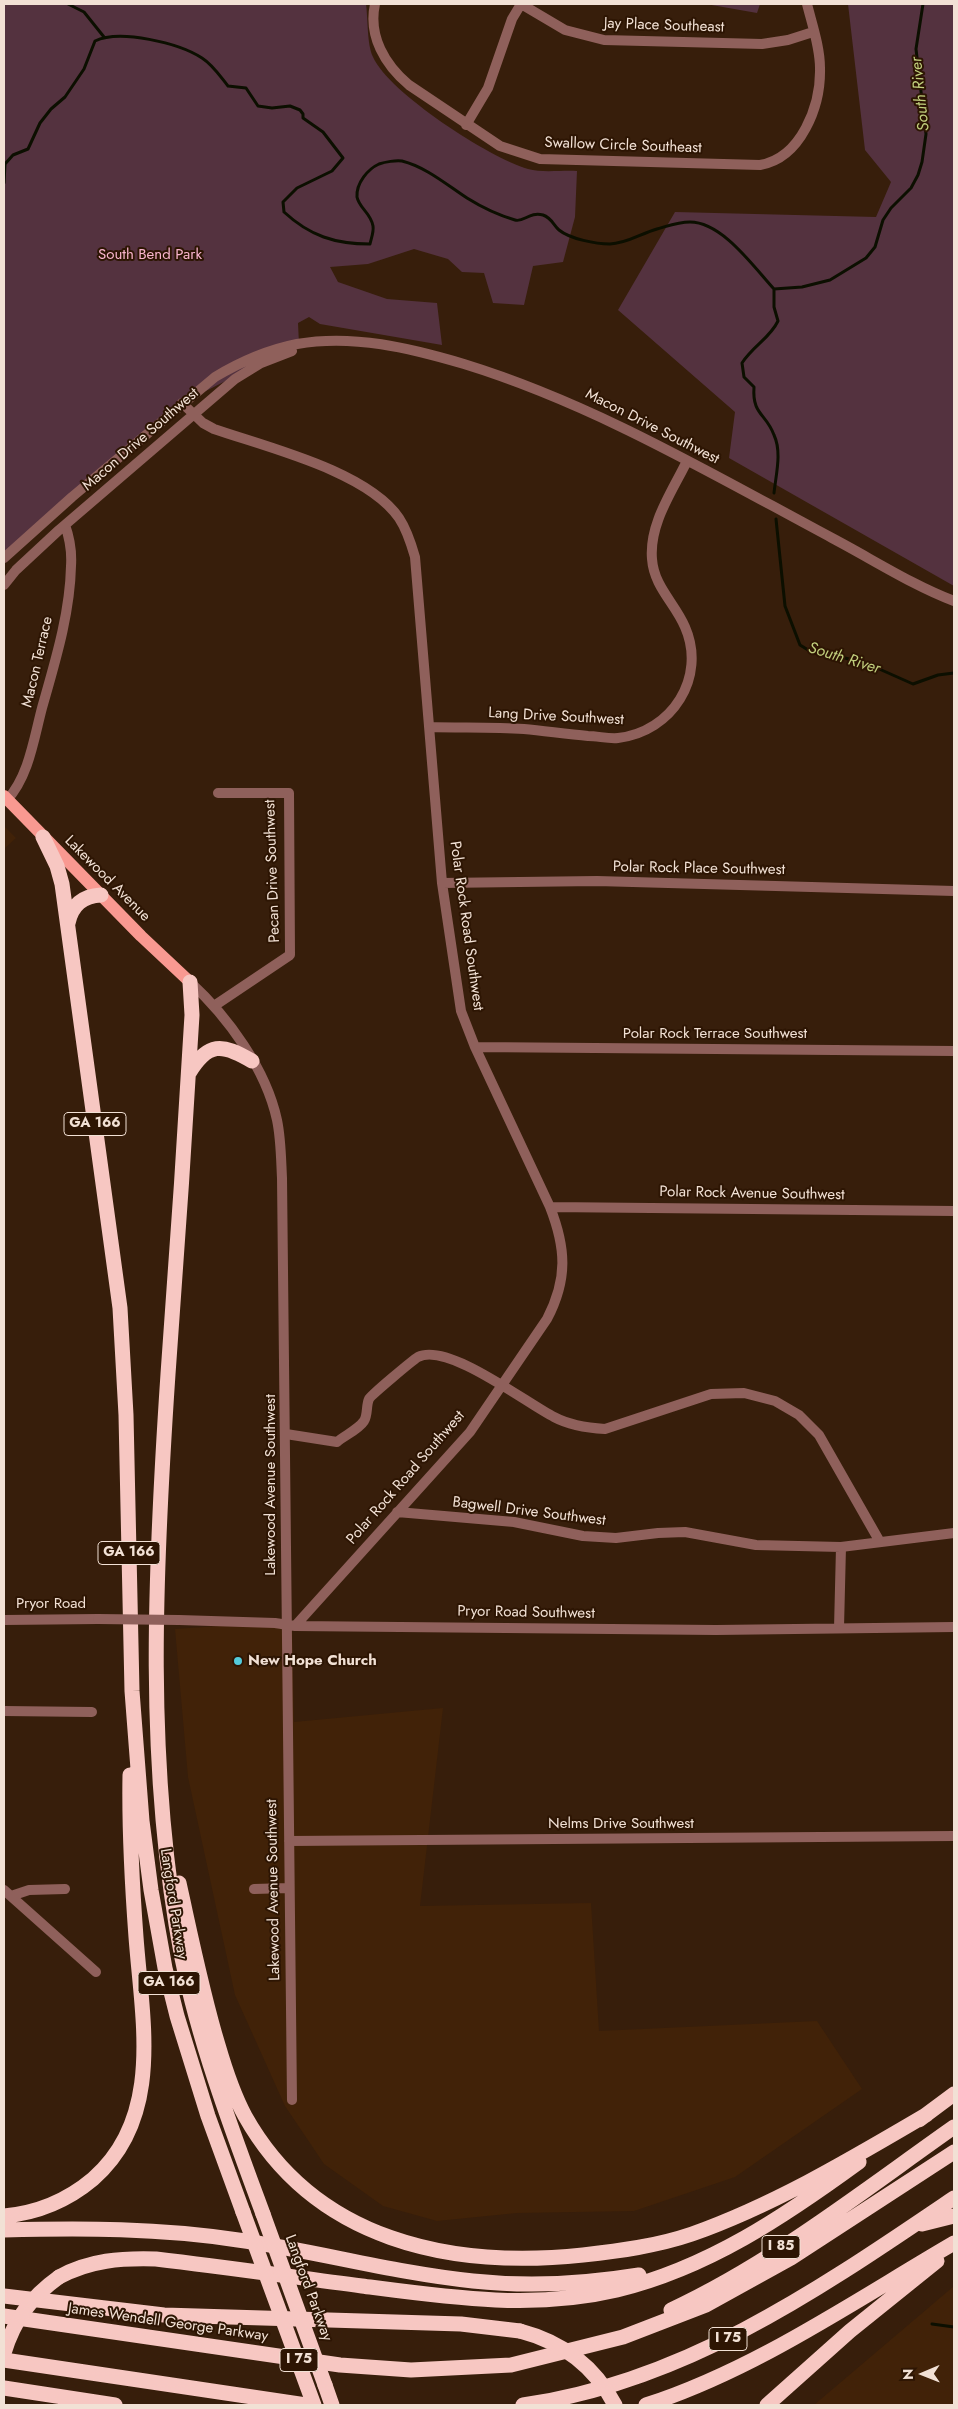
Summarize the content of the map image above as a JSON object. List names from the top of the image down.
{
  "streets": {
    "highway": [
      "GA 166",
      "Langford Parkway",
      "I 85",
      "James Wendell George Parkway",
      "I 75"
    ],
    "main road": ["Lakewood Avenue"],
    "street": [
      "Jay Place Southeast",
      "Swallow Circle Southeast",
      "Macon Drive Southwest",
      "Macon Terrace",
      "Lang Drive Southwest",
      "Polar Rock Place Southwest",
      "Pecan Drive Southwest",
      "Polar Rock Road Southwest",
      "Polar Rock Terrace Southwest",
      "Polar Rock Avenue Southwest",
      "Lakewood Avenue Southwest",
      "Bagwell Drive Southwest",
      "Pryor Road",
      "Pryor Road Southwest",
      "Nelms Drive Southwest"
    ]
  },
  "crossings": [
    ["Jay Place Southeast", "Swallow Circle Southeast"],
    ["Macon Drive Southwest", "Macon Terrace"],
    ["Macon Drive Southwest", "Lang Drive Southwest"],
    ["Macon Drive Southwest", "Polar Rock Road Southwest"],
    ["Macon Terrace", "Lakewood Avenue"],
    ["Lang Drive Southwest", "Polar Rock Road Southwest"],
    ["Polar Rock Place Southwest", "Polar Rock Road Southwest"],
    ["Pecan Drive Southwest", "Lakewood Avenue Southwest"],
    ["Lakewood Avenue", "GA 166"],
    ["Lakewood Avenue", "Lakewood Avenue Southwest"],
    ["Lakewood Avenue", "Langford Parkway"],
    ["Polar Rock Road Southwest", "Polar Rock Terrace Southwest"],
    ["Polar Rock Road Southwest", "Polar Rock Avenue Southwest"],
    ["Polar Rock Road Southwest", "Lakewood Avenue Southwest"],
    ["Polar Rock Road Southwest", "Bagwell Drive Southwest"],
    ["Polar Rock Road Southwest", "Pryor Road Southwest"],
    ["GA 166", "Langford Parkway"],
    ["Lakewood Avenue Southwest", "Pryor Road Southwest"],
    ["Lakewood Avenue Southwest", "Nelms Drive Southwest"],
    ["Lakewood Avenue Southwest", "Langford Parkway"],
    ["Pryor Road", "Pryor Road Southwest"],
    ["I 85", "James Wendell George Parkway"],
    ["I 85", "I 75"],
    ["James Wendell George Parkway", "I 75"]
  ],
  "water": ["South River"],
  "parks": ["South Bend Park"],
  "places": ["New Hope Church"],
  "north": "left"
}
